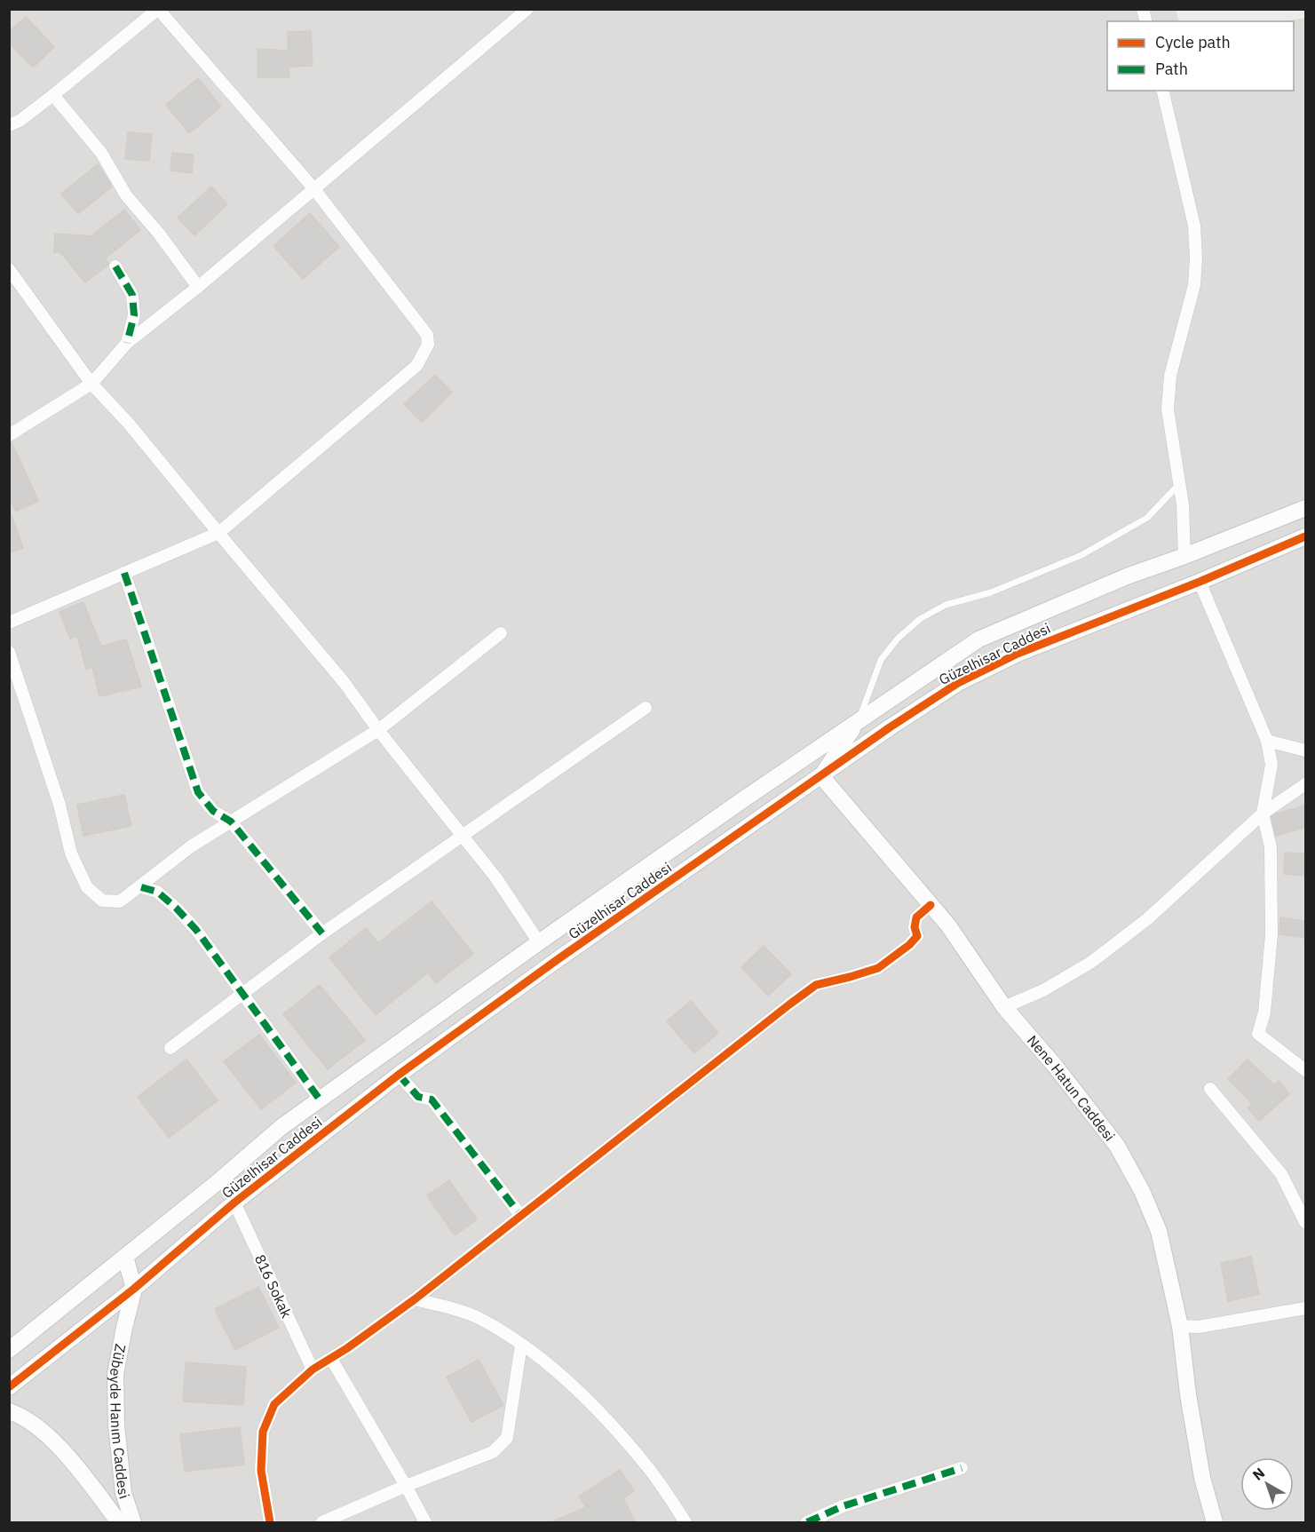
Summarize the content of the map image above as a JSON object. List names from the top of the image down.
{
  "streets": {
    "street": [
      "Güzelhisar Caddesi",
      "Nene Hatun Caddesi",
      "816 Sokak",
      "Zübeyde Hanım Caddesi"
    ]
  },
  "crossings": [
    ["Güzelhisar Caddesi", "Nene Hatun Caddesi"],
    ["Güzelhisar Caddesi", "816 Sokak"],
    ["Güzelhisar Caddesi", "Zübeyde Hanım Caddesi"]
  ],
  "legend": ["Cycle path", "Path"],
  "north": "top left"
}
